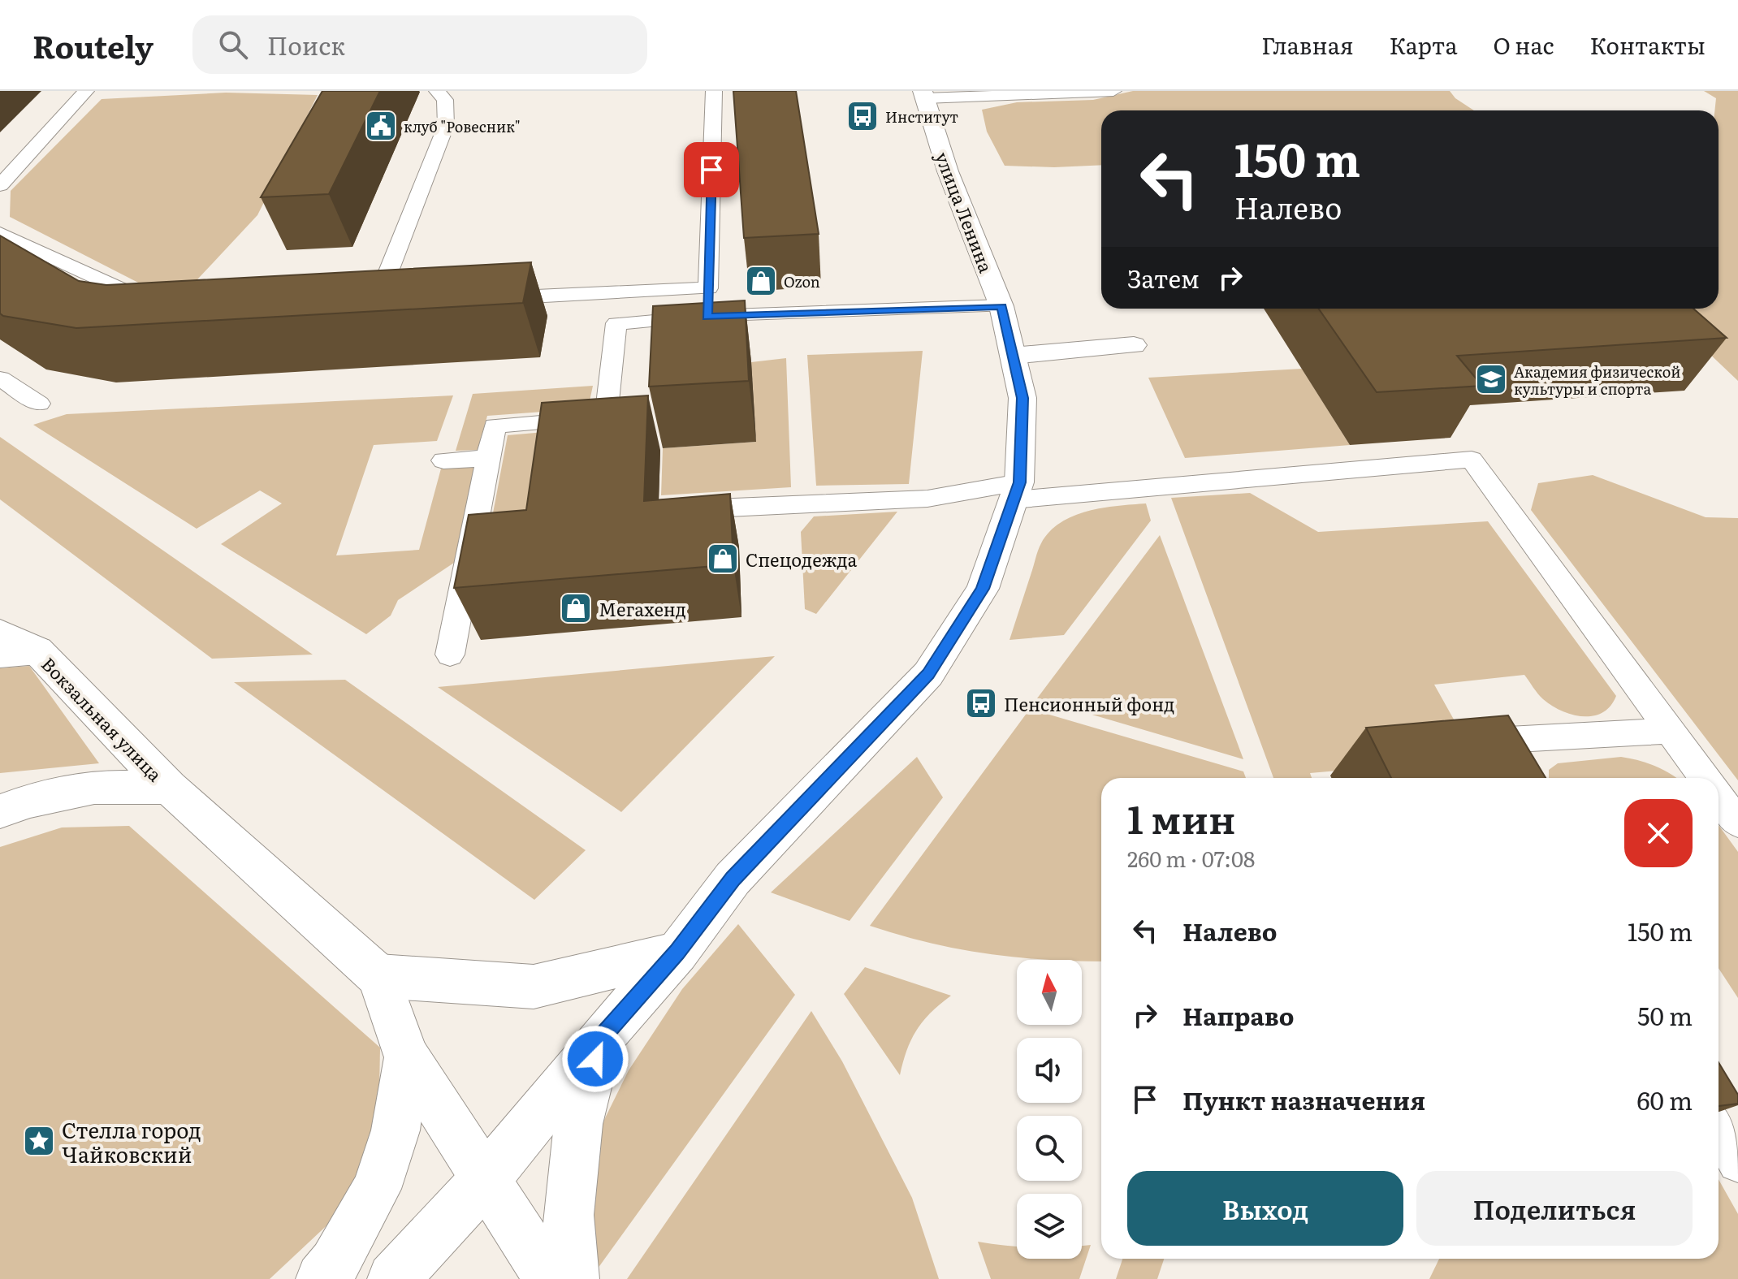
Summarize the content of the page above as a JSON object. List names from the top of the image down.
{
  "streets": {
    "street": ["улица Ленина", "Вокзальная улица"]
  },
  "places": {
    "bus stop": ["Институт", "Пенсионный фонд"],
    "public building": ["клуб \"Ровесник\""],
    "shop": ["Ozon", "Спецодежда", "Мегахенд"],
    "school or university": ["Академия физической культуры и спорта"],
    "place": ["Стелла город Чайковский"]
  },
  "north": "top",
  "page": {
    "header": "Routely",
    "search": "Поиск",
    "nav": [
      "Главная",
      "Карта",
      "О нас",
      "Контакты"
    ],
    "turn": ["150 m", "Налево"],
    "then": "Затем",
    "heading": ["1 мин", "260 m · 07:08"],
    "list": [
      {
        "name": "Налево",
        "value": "150 m"
      },
      {
        "name": "Направо",
        "value": "50 m"
      },
      {
        "name": "Пункт назначения",
        "value": "60 m"
      }
    ],
    "buttons": ["Выход", "Поделиться"]
  }
}
